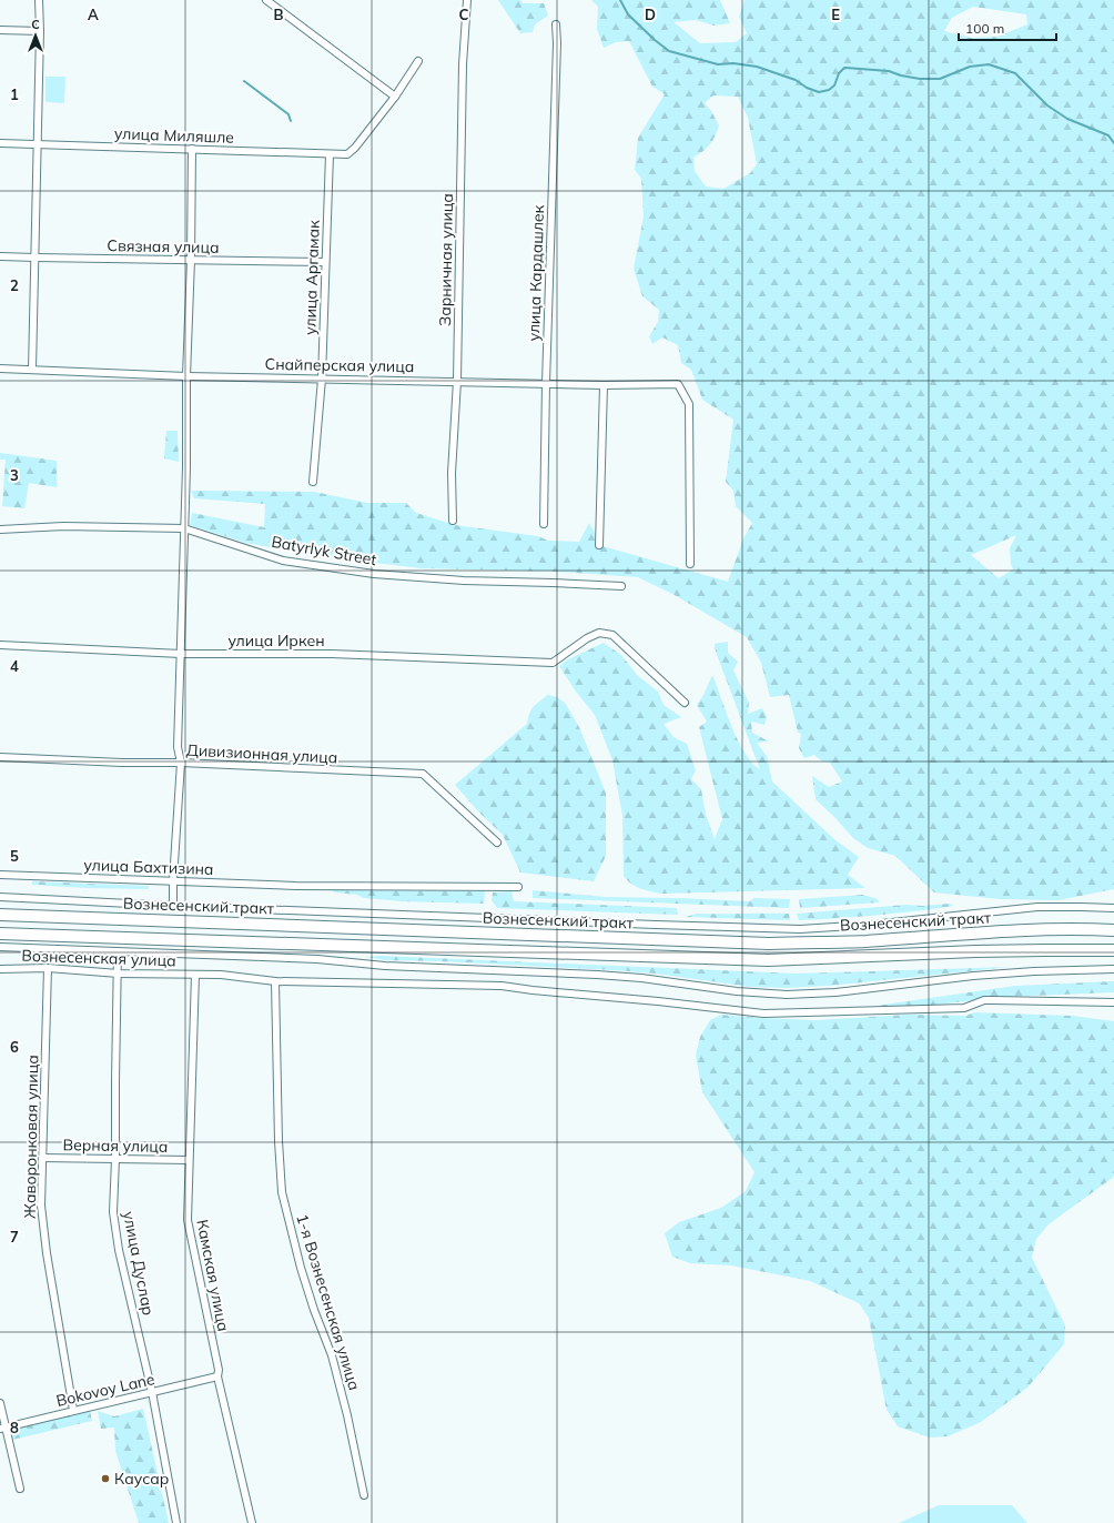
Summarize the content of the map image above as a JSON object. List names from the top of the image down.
{
  "streets": {
    "main road": ["Вознесенский тракт"],
    "street": [
      "улица Миляшле",
      "Связная улица",
      "Зарничная улица",
      "улица Кардашлек",
      "улица Аргамак",
      "Снайперская улица",
      "Batyrlyk Street",
      "улица Иркен",
      "Дивизионная улица",
      "улица Бахтизина",
      "Вознесенская улица",
      "Жаворонковая улица",
      "Верная улица",
      "улица Дуслар",
      "Камская улица",
      "1-я Вознесенская улица",
      "Bokovoy Lane"
    ]
  },
  "crossings": [
    ["улица Миляшле", "улица Аргамак"],
    ["Связная улица", "улица Аргамак"],
    ["Зарничная улица", "Снайперская улица"],
    ["улица Кардашлек", "Снайперская улица"],
    ["улица Аргамак", "Снайперская улица"],
    ["Вознесенская улица", "Жаворонковая улица"],
    ["Вознесенская улица", "улица Дуслар"],
    ["Вознесенская улица", "Камская улица"],
    ["Вознесенская улица", "1-я Вознесенская улица"],
    ["Жаворонковая улица", "Верная улица"],
    ["Жаворонковая улица", "Bokovoy Lane"],
    ["Верная улица", "улица Дуслар"],
    ["Верная улица", "Камская улица"],
    ["улица Дуслар", "Bokovoy Lane"],
    ["Камская улица", "Bokovoy Lane"]
  ],
  "places": ["Каусар"],
  "scale_bar": "100 m",
  "north": "top",
  "grid": {
    "columns": [
      "A",
      "B",
      "C",
      "D",
      "E"
    ],
    "rows": [
      "1",
      "2",
      "3",
      "4",
      "5",
      "6",
      "7",
      "8"
    ]
  }
}
